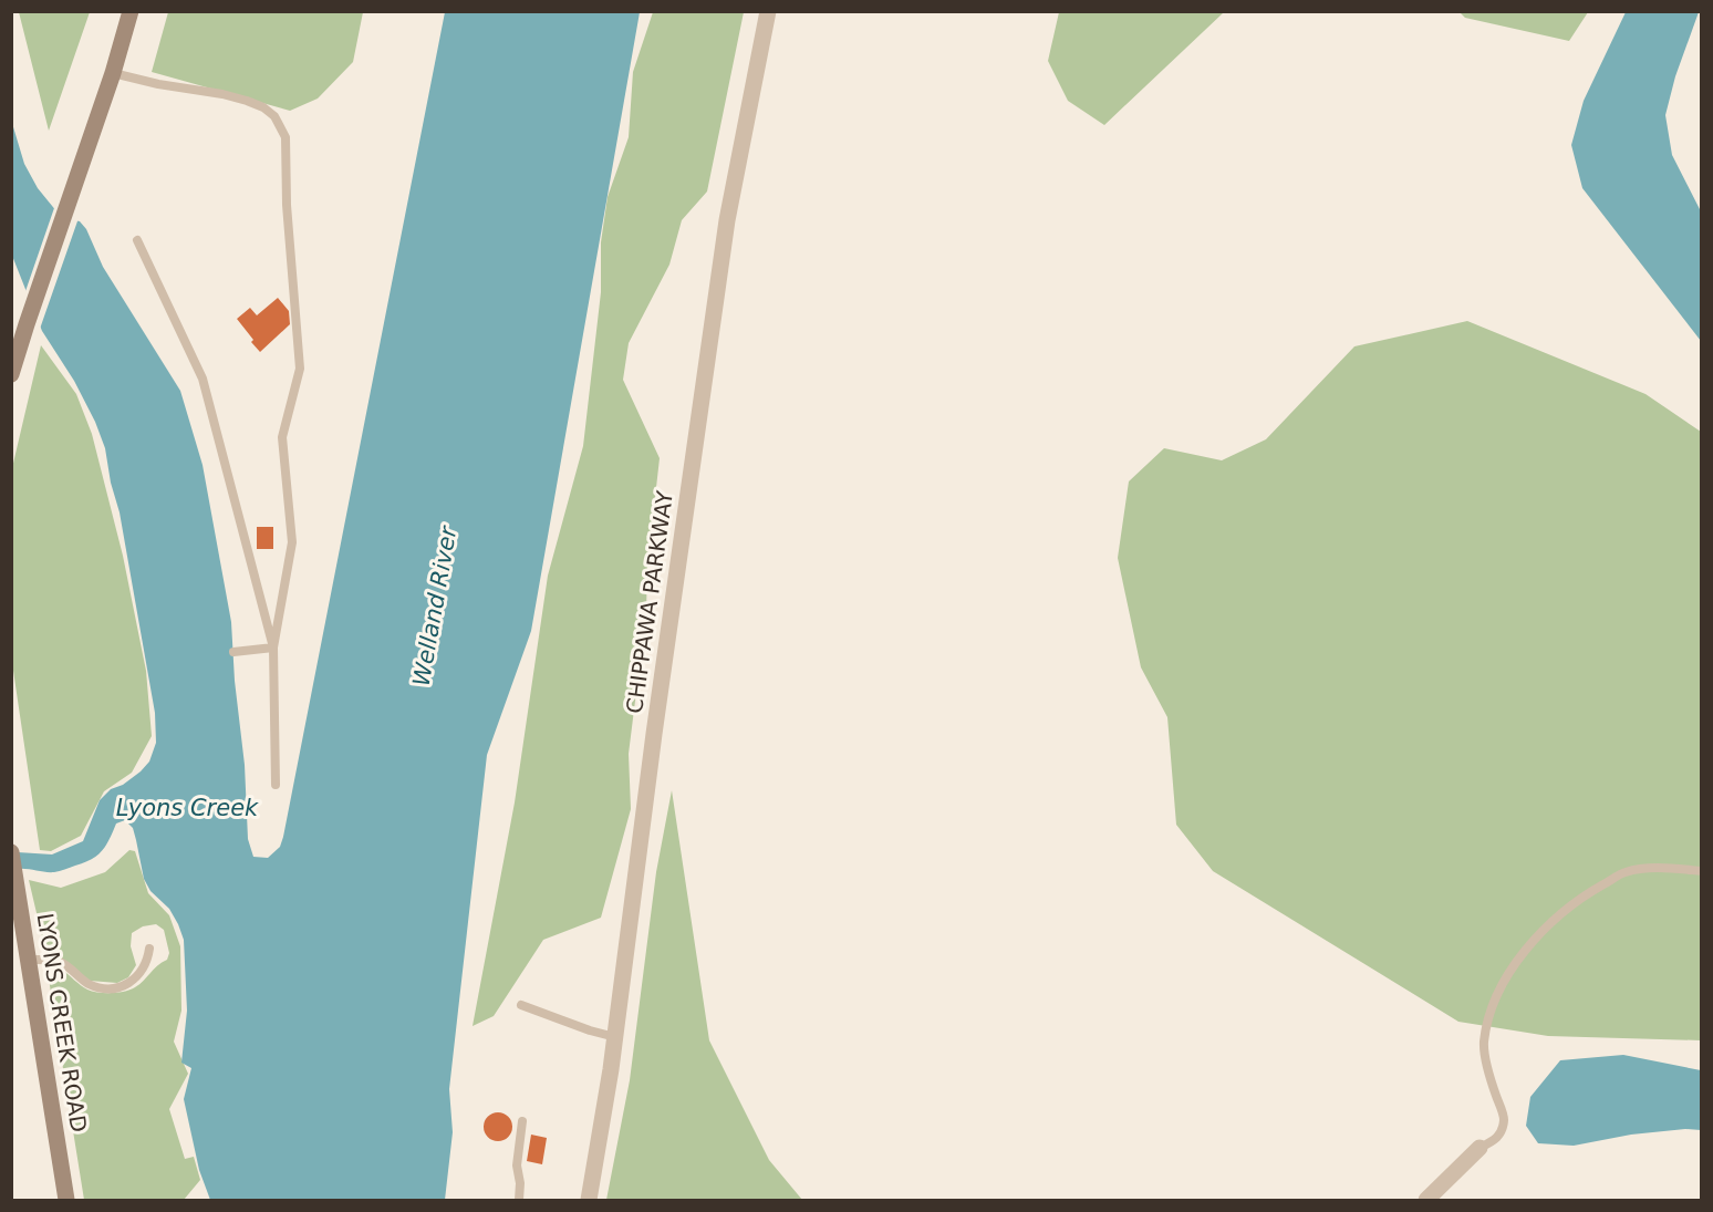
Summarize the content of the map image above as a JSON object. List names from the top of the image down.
{
  "streets": {
    "main road": ["LYONS CREEK ROAD"],
    "street": ["CHIPPAWA PARKWAY"]
  },
  "water": ["Welland River", "Lyons Creek"]
}
